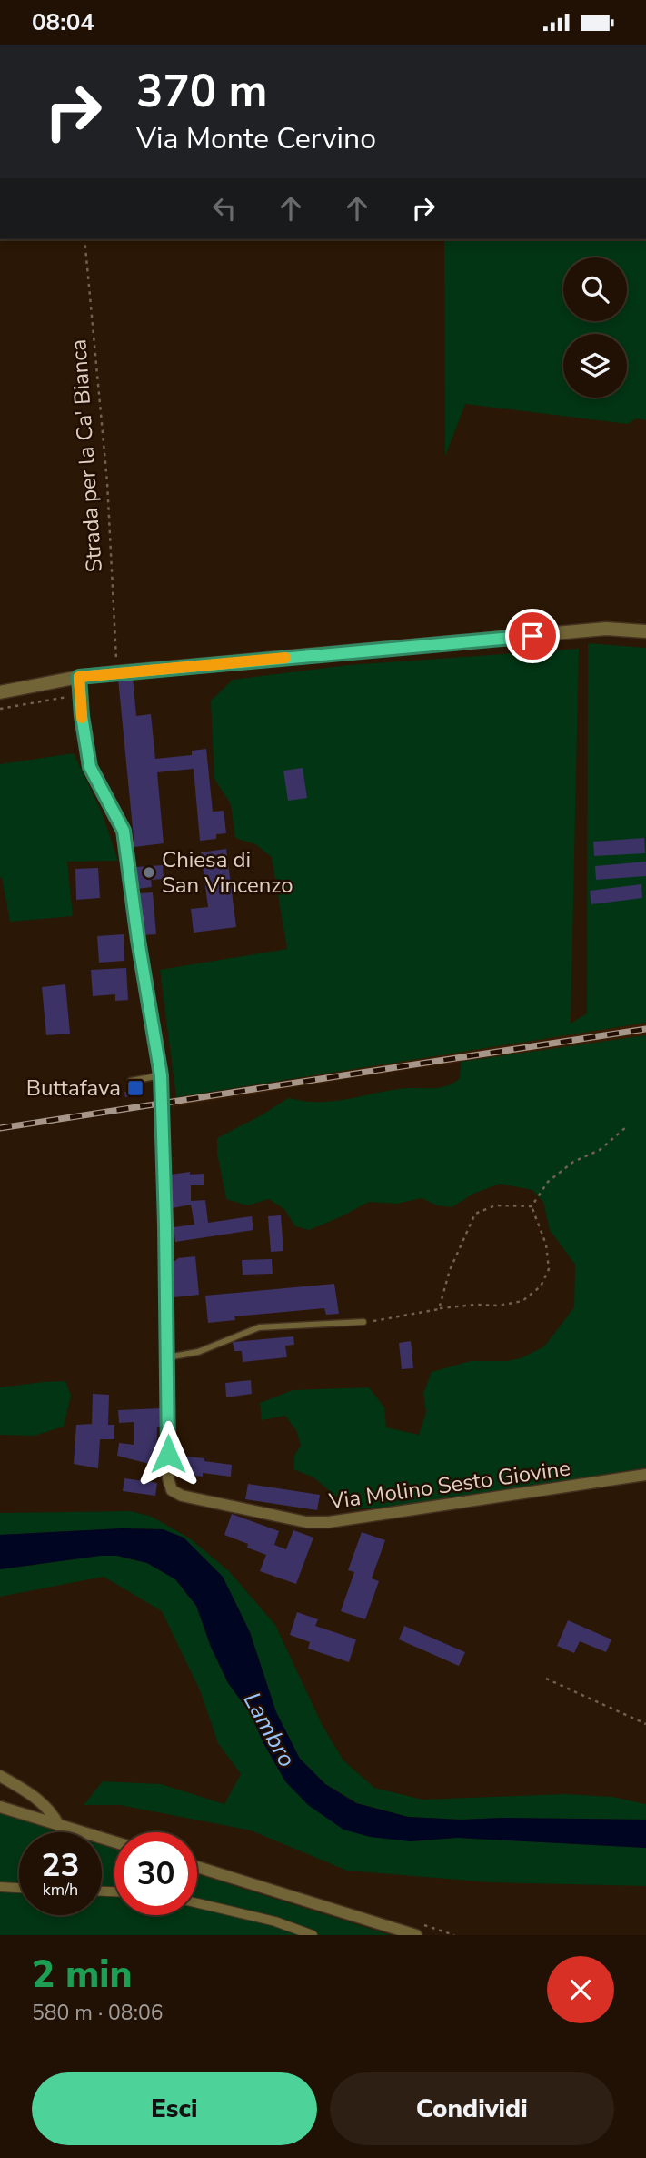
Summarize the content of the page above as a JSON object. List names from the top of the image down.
{
  "streets": {
    "street": ["Via Molino Sesto Giovine"],
    "path": ["Strada per la Ca' Bianca"]
  },
  "water": ["Lambro"],
  "places": {
    "other": ["Chiesa di San Vincenzo"],
    "transit": ["Buttafava"]
  },
  "page": {
    "status": "08:04",
    "turn": ["370 m", "Via Monte Cervino"],
    "speed": "23 km/h",
    "limit": "30",
    "heading": ["2 min", "580 m · 08:06"],
    "buttons": ["Esci", "Condividi"]
  }
}
